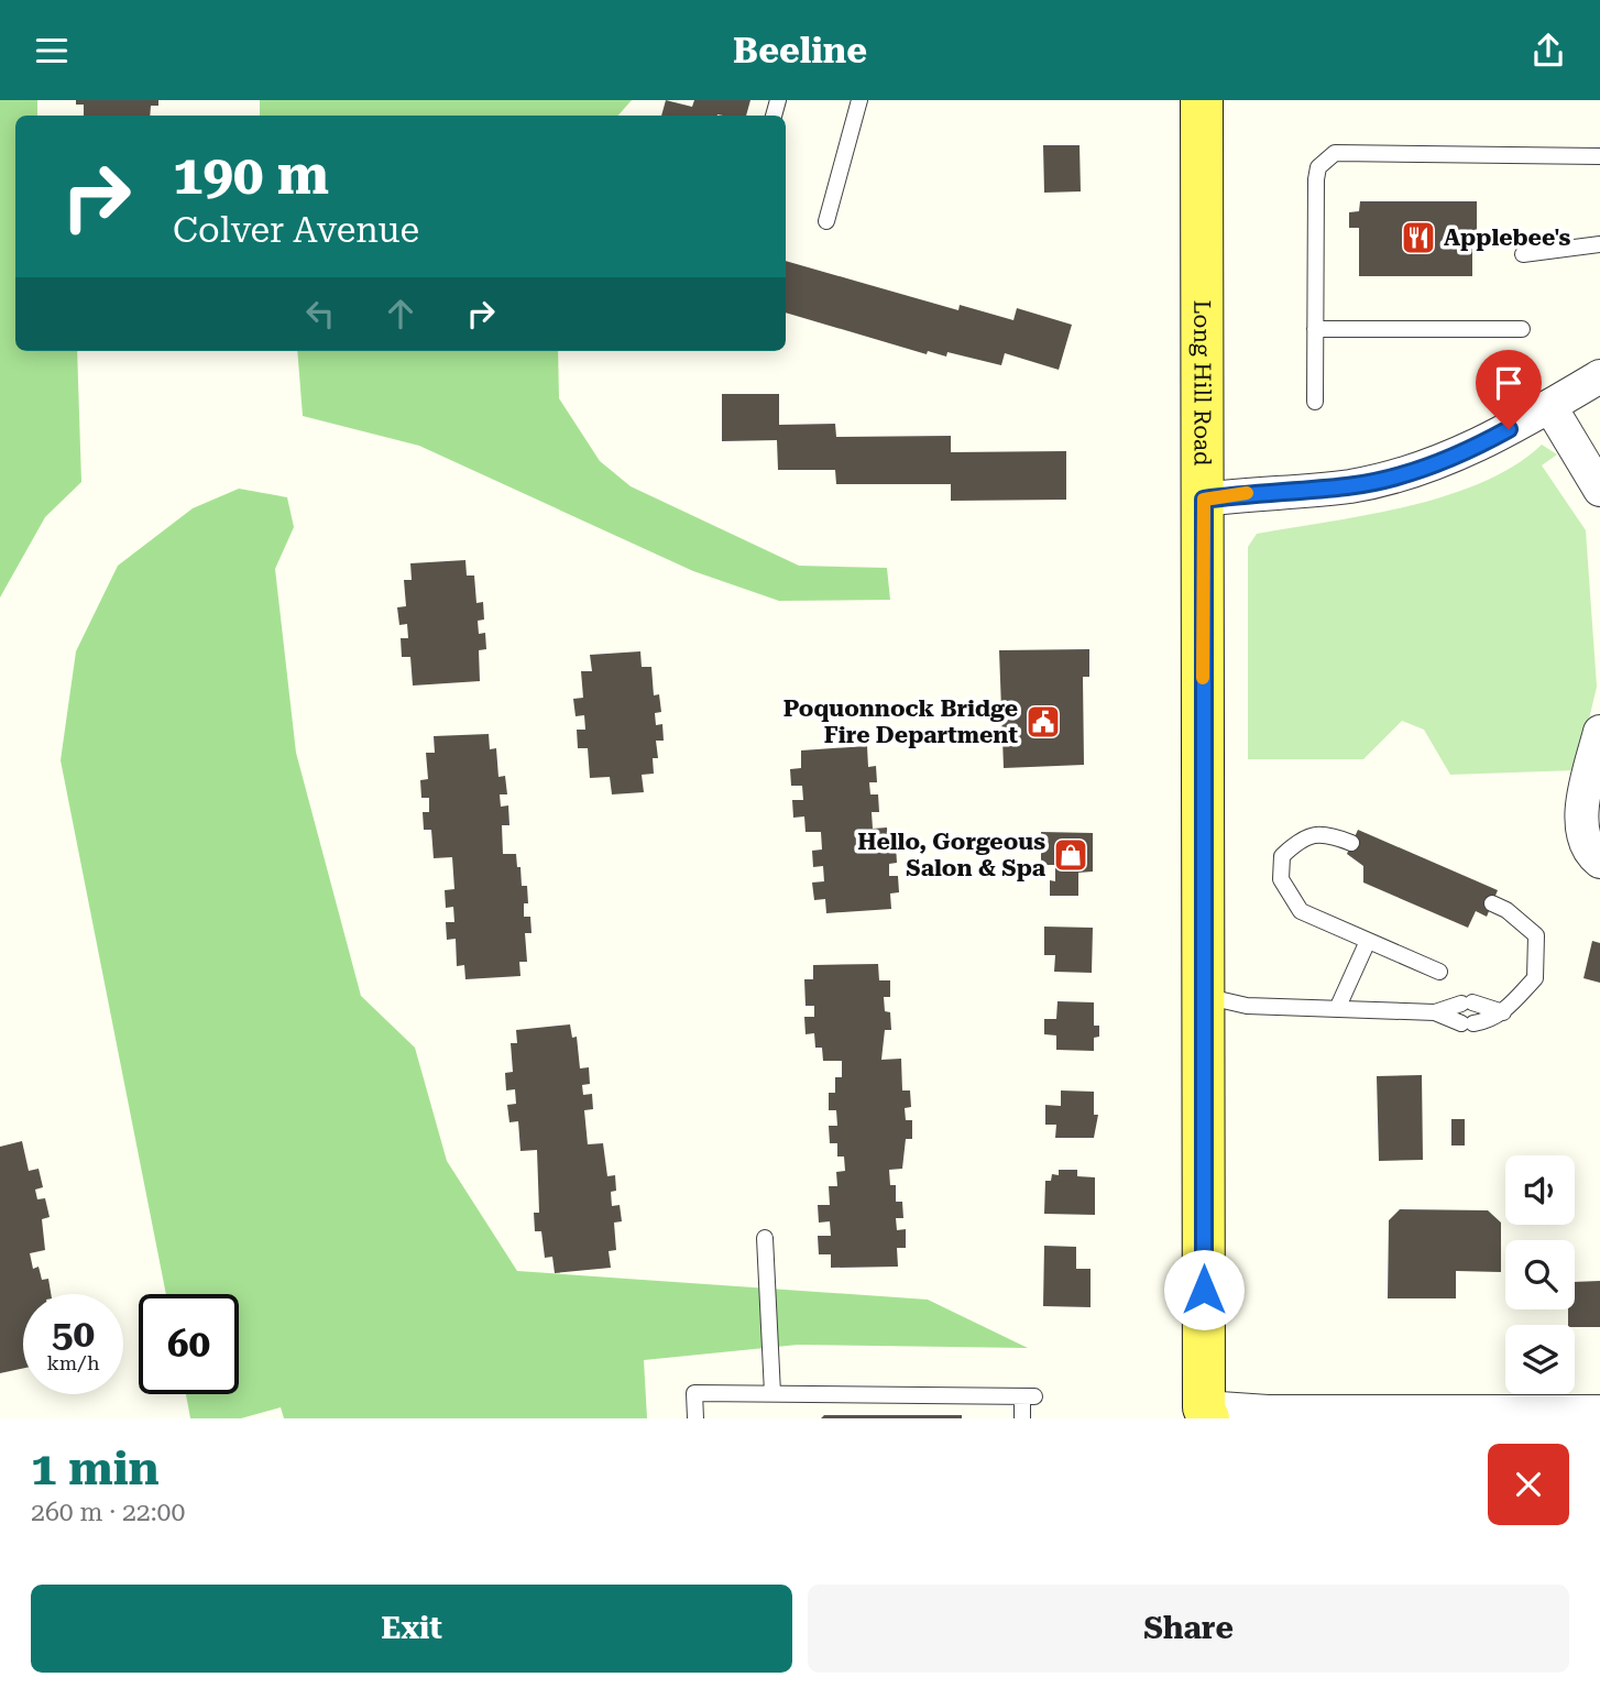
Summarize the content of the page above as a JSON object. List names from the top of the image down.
{
  "streets": {
    "main road": ["Long Hill Road"]
  },
  "places": {
    "restaurant": ["Applebee's"],
    "public building": ["Poquonnock Bridge Fire Department"],
    "shop": ["Hello, Gorgeous Salon & Spa"]
  },
  "page": {
    "header": "Beeline",
    "turn": ["190 m", "Colver Avenue"],
    "speed": "50 km/h",
    "limit": "60",
    "heading": ["1 min", "260 m · 22:00"],
    "buttons": ["Exit", "Share"]
  }
}
